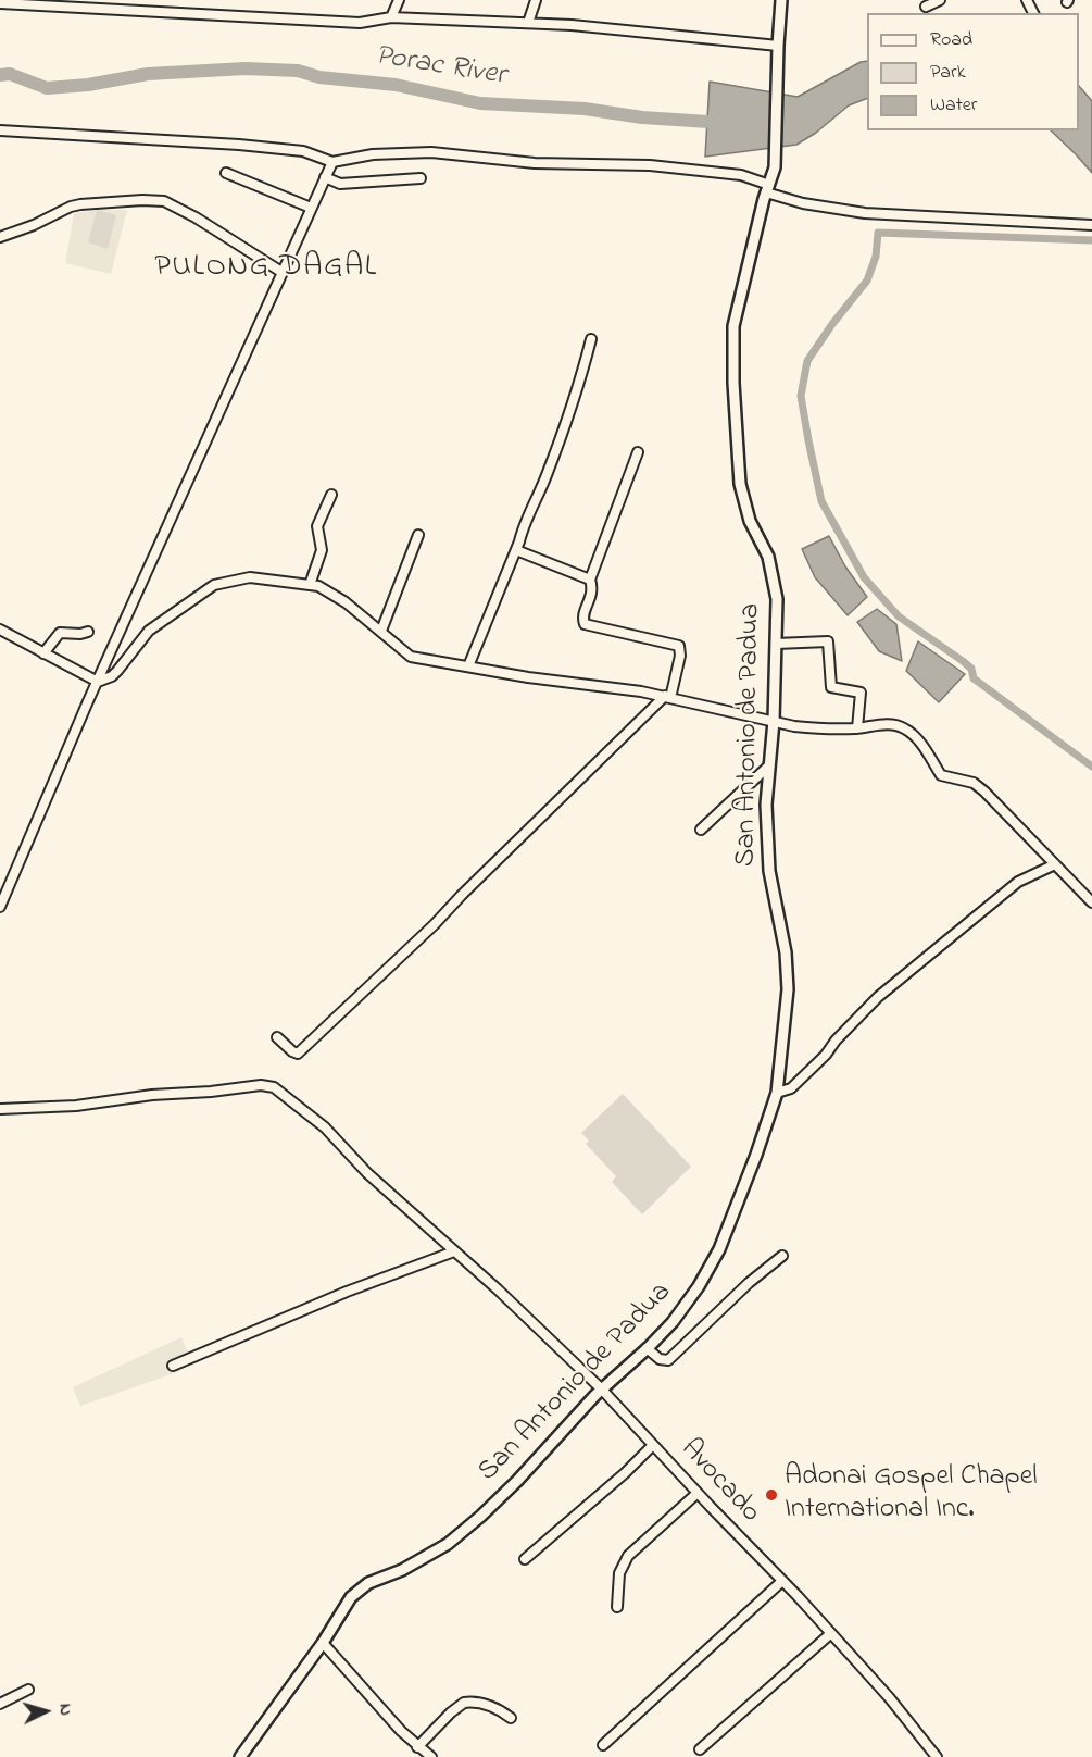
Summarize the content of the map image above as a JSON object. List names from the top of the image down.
{
  "streets": {
    "street": ["San Antonio de Padua", "Avocado"]
  },
  "crossings": [
    ["San Antonio de Padua", "Avocado"]
  ],
  "districts": ["PULONG DAGAL"],
  "water": ["Porac River"],
  "places": ["Adonai Gospel Chapel International Inc."],
  "legend": ["Road", "Park", "Water"],
  "north": "right"
}
